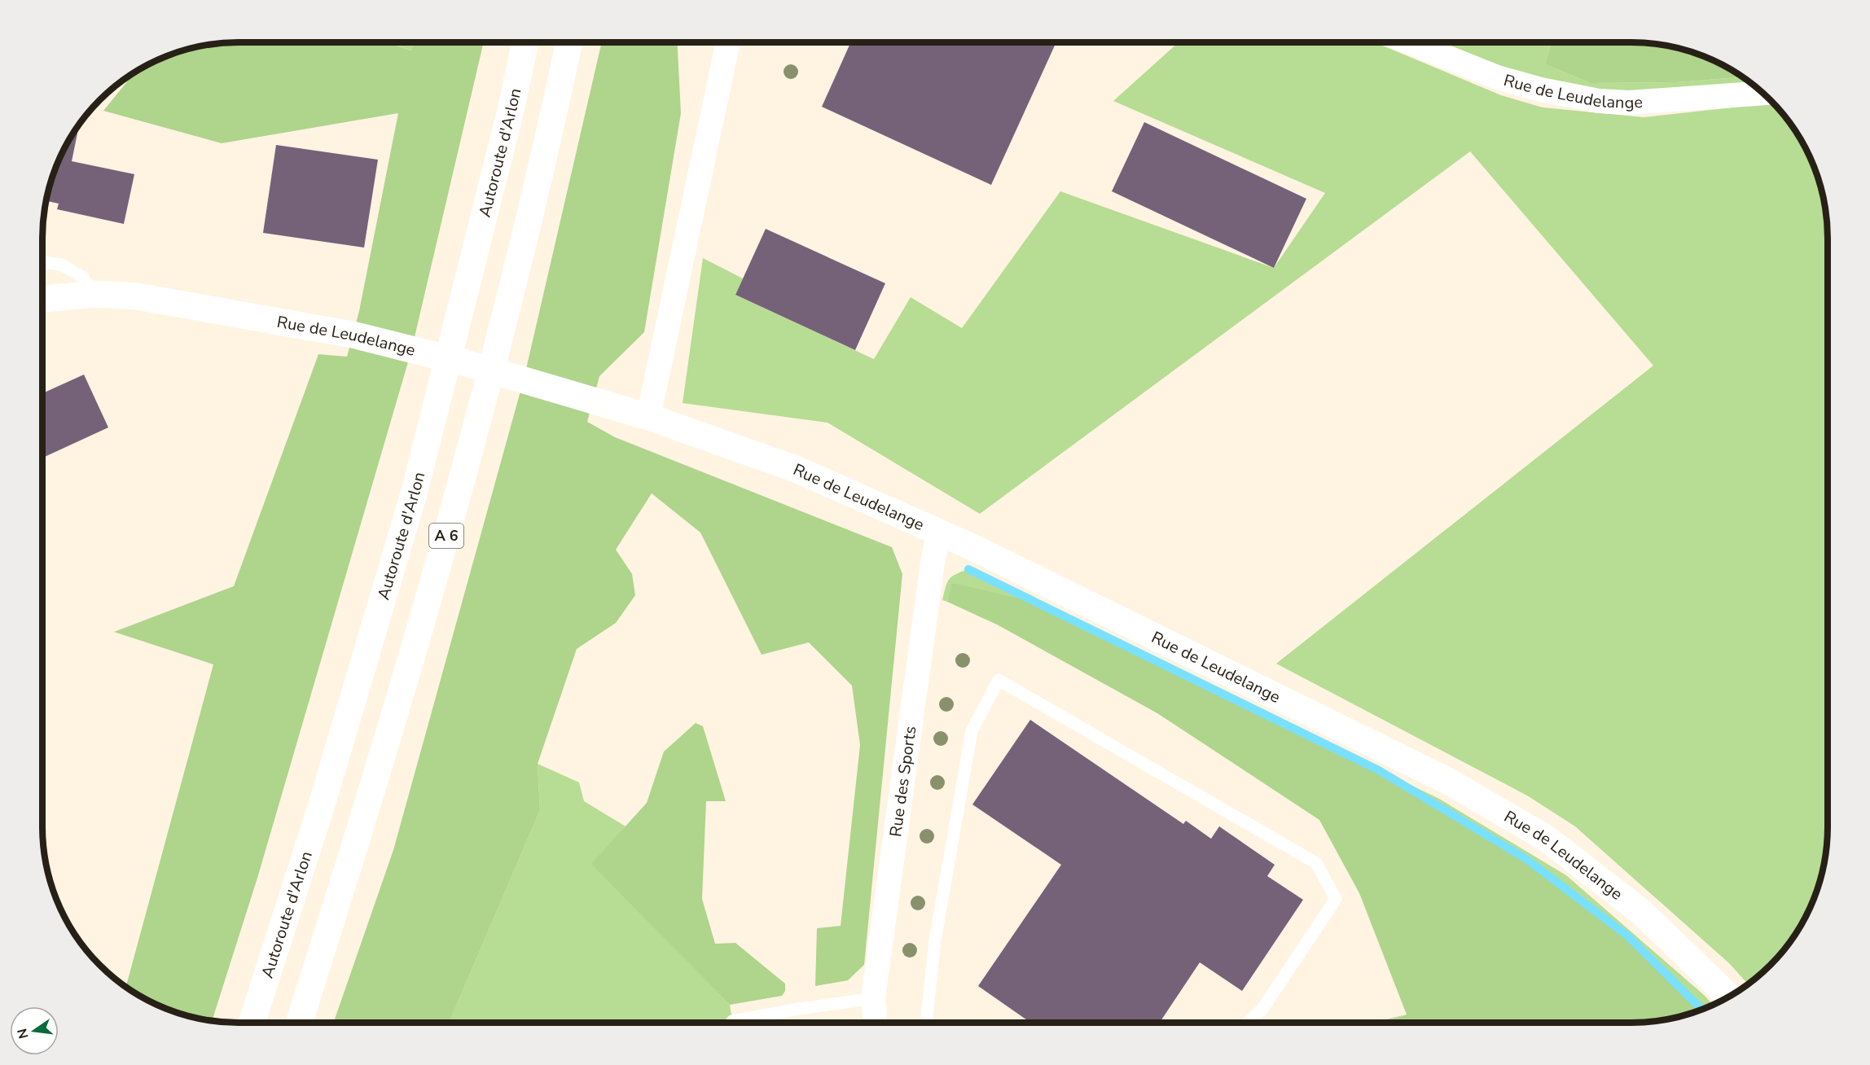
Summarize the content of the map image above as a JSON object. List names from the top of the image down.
{
  "streets": {
    "main road": ["Rue de Leudelange", "Autoroute d'Arlon", "A 6"],
    "street": ["Rue des Sports"]
  },
  "crossings": [
    ["Rue de Leudelange", "Rue des Sports"]
  ],
  "north": "left"
}
